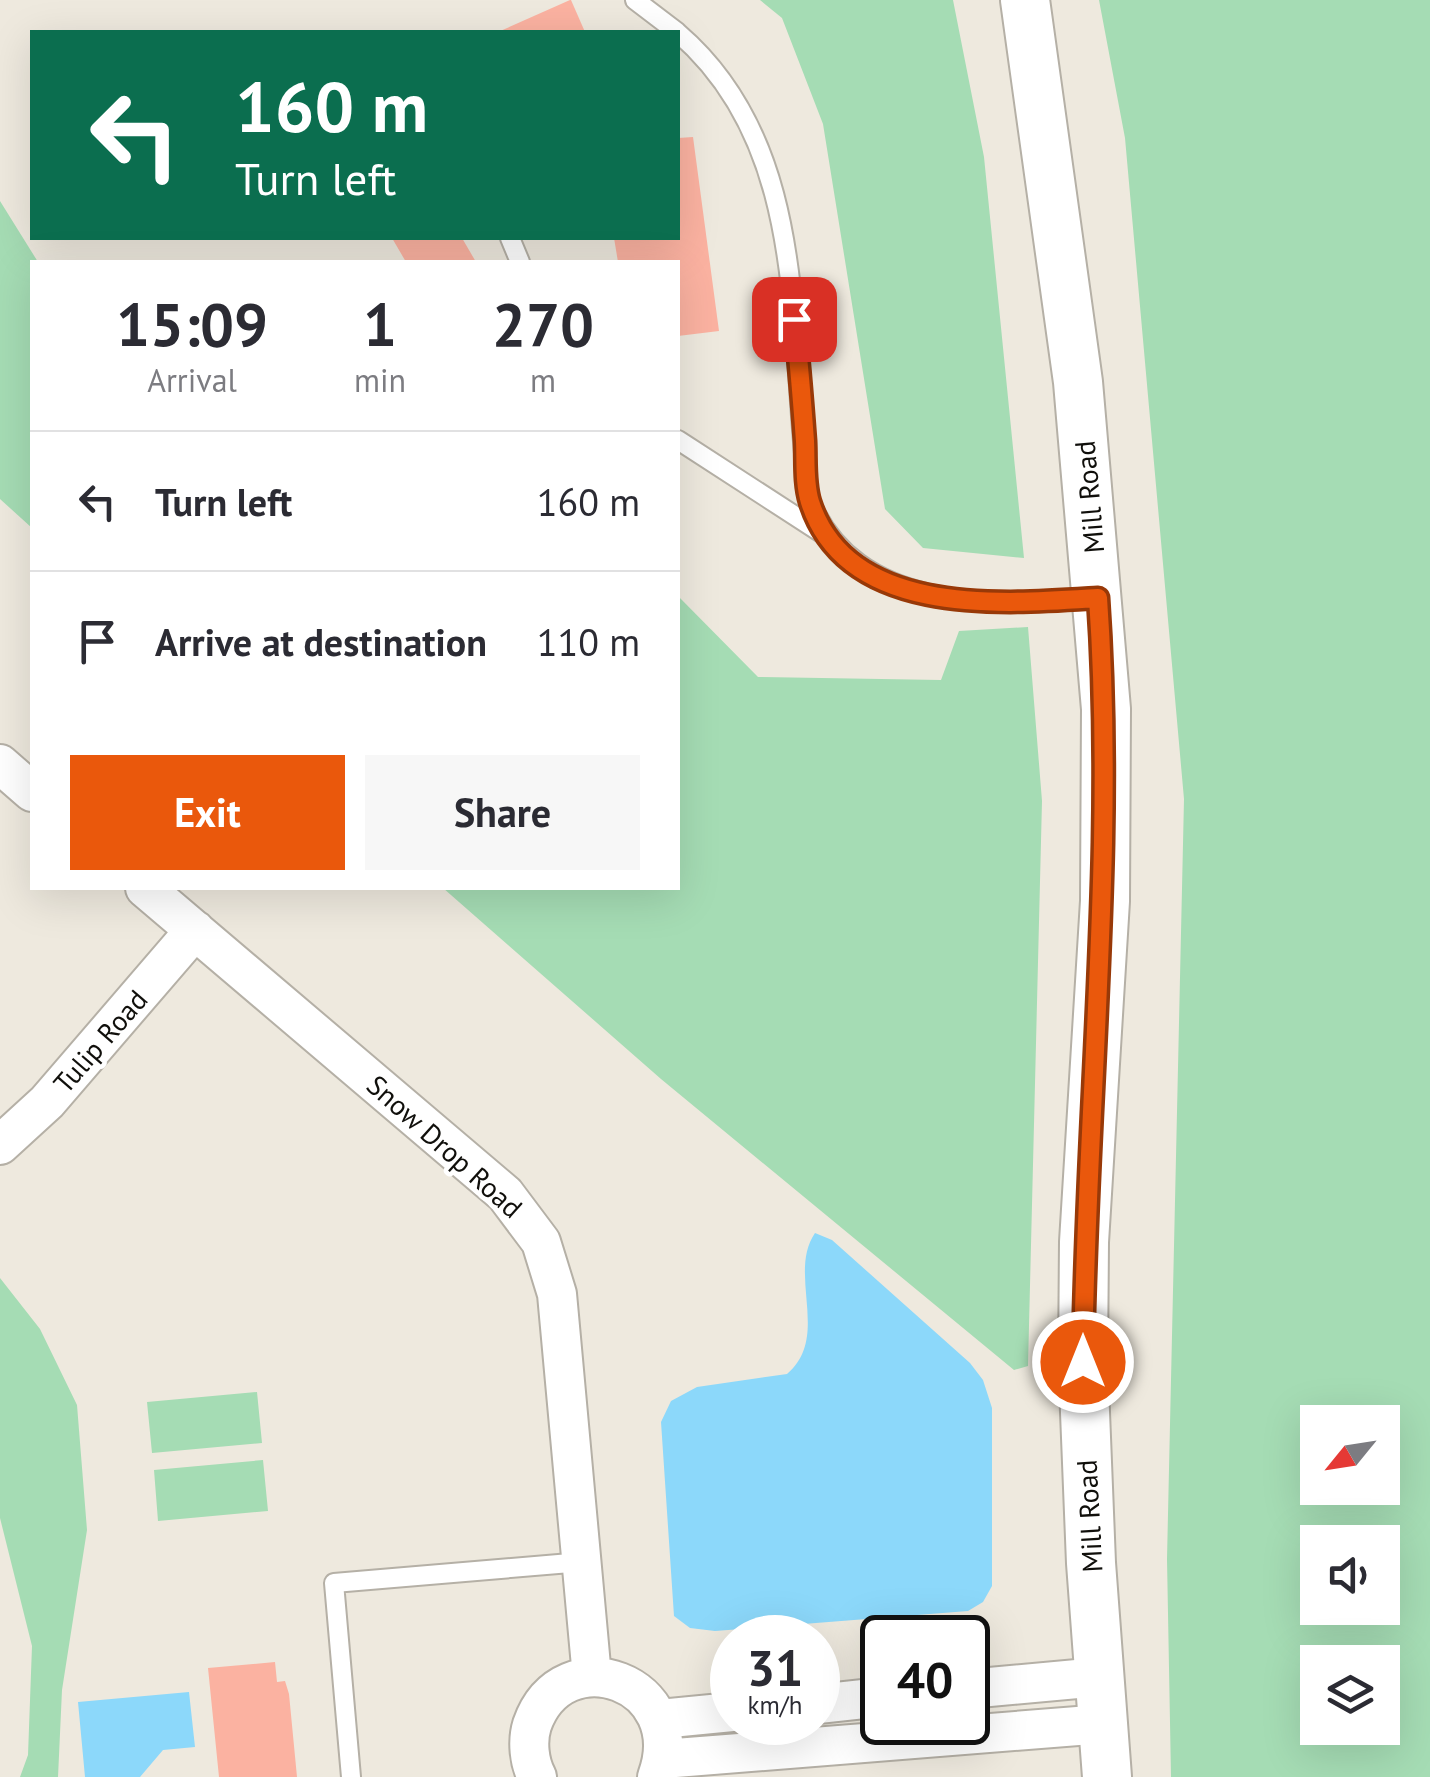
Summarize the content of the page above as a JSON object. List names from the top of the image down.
{
  "streets": {
    "street": ["Mill Road", "Tulip Road", "Snow Drop Road"]
  },
  "crossings": [
    ["Tulip Road", "Snow Drop Road"]
  ],
  "north": "bottom left",
  "page": {
    "turn": ["160 m", "Turn left"],
    "eta": [
      "15:09",
      "Arrival",
      "1",
      "min",
      "270",
      "m"
    ],
    "list": [
      {
        "name": "Turn left",
        "value": "160 m"
      },
      {
        "name": "Arrive at destination",
        "value": "110 m"
      }
    ],
    "buttons": ["Exit", "Share"],
    "speed": "31 km/h",
    "limit": "40"
  }
}
